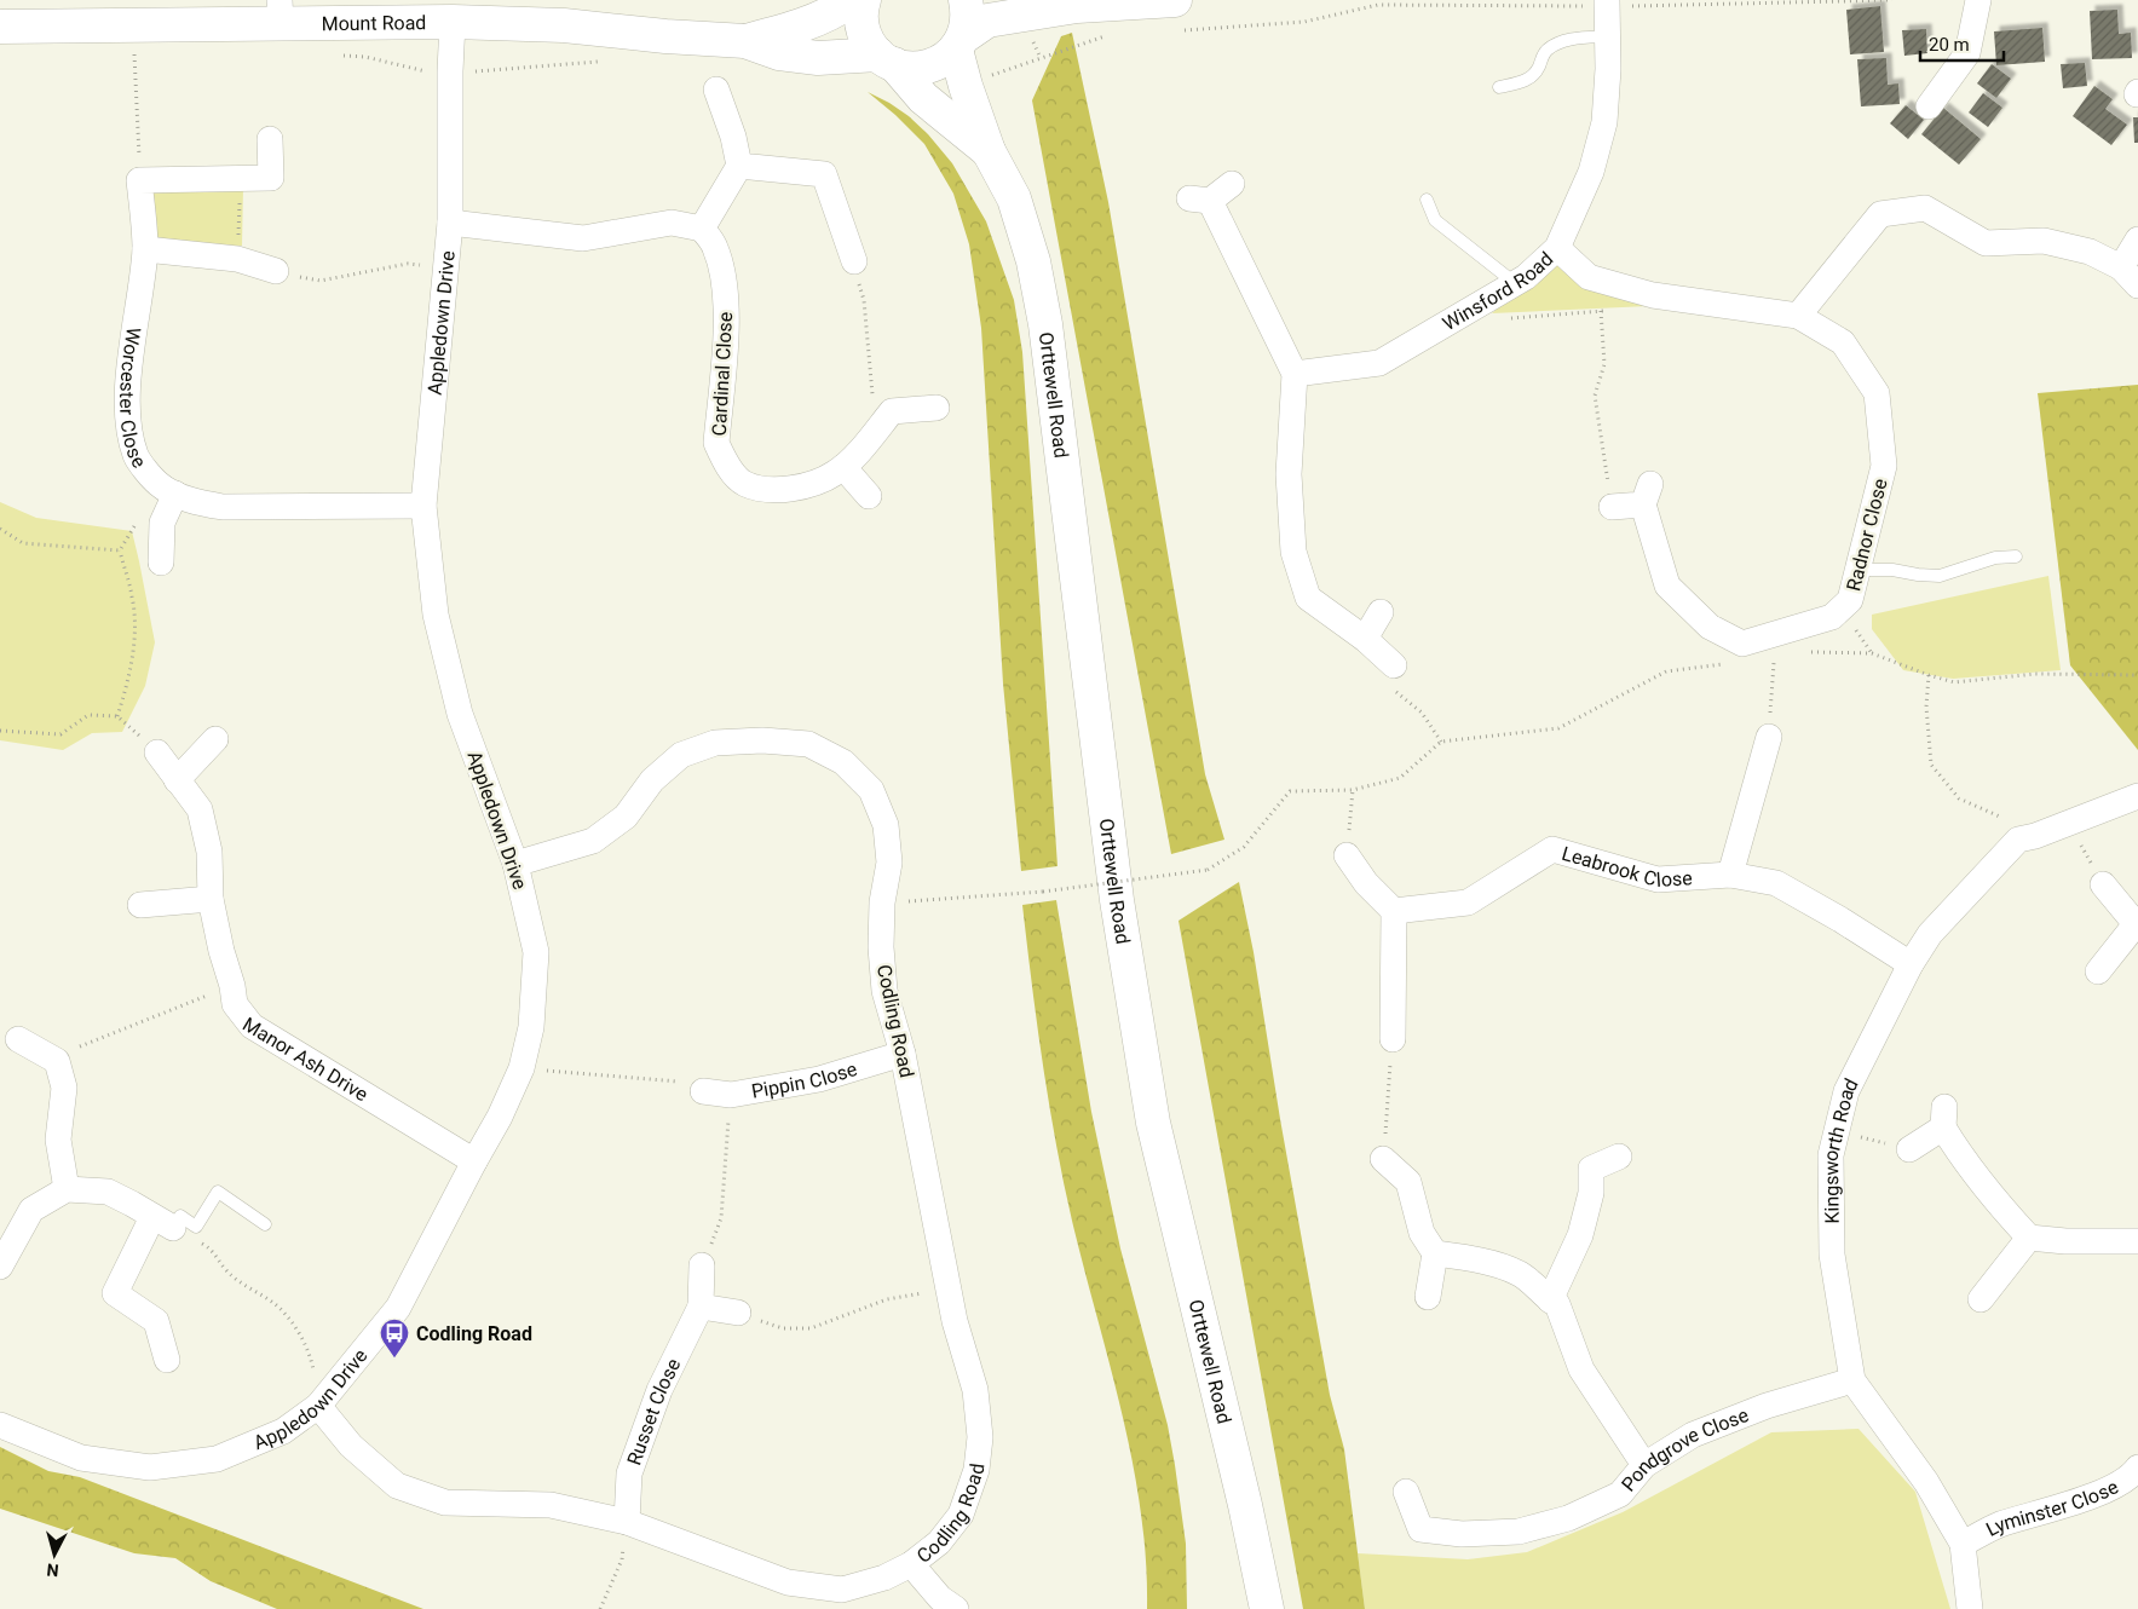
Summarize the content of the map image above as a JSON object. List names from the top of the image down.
{
  "streets": {
    "street": [
      "Mount Road",
      "Winsford Road",
      "Appledown Drive",
      "Cardinal Close",
      "Orttewell Road",
      "Worcester Close",
      "Radnor Close",
      "Leabrook Close",
      "Codling Road",
      "Manor Ash Drive",
      "Pippin Close",
      "Kingsworth Road",
      "Russet Close",
      "Pondgrove Close",
      "Lyminster Close"
    ]
  },
  "crossings": [
    ["Mount Road", "Appledown Drive"],
    ["Mount Road", "Orttewell Road"],
    ["Winsford Road", "Radnor Close"],
    ["Appledown Drive", "Worcester Close"],
    ["Appledown Drive", "Codling Road"],
    ["Appledown Drive", "Manor Ash Drive"],
    ["Leabrook Close", "Kingsworth Road"],
    ["Codling Road", "Pippin Close"],
    ["Codling Road", "Russet Close"],
    ["Kingsworth Road", "Pondgrove Close"],
    ["Kingsworth Road", "Lyminster Close"]
  ],
  "places": {
    "bus stop": ["Codling Road"]
  },
  "scale_bar": "20 m",
  "north": "bottom"
}
